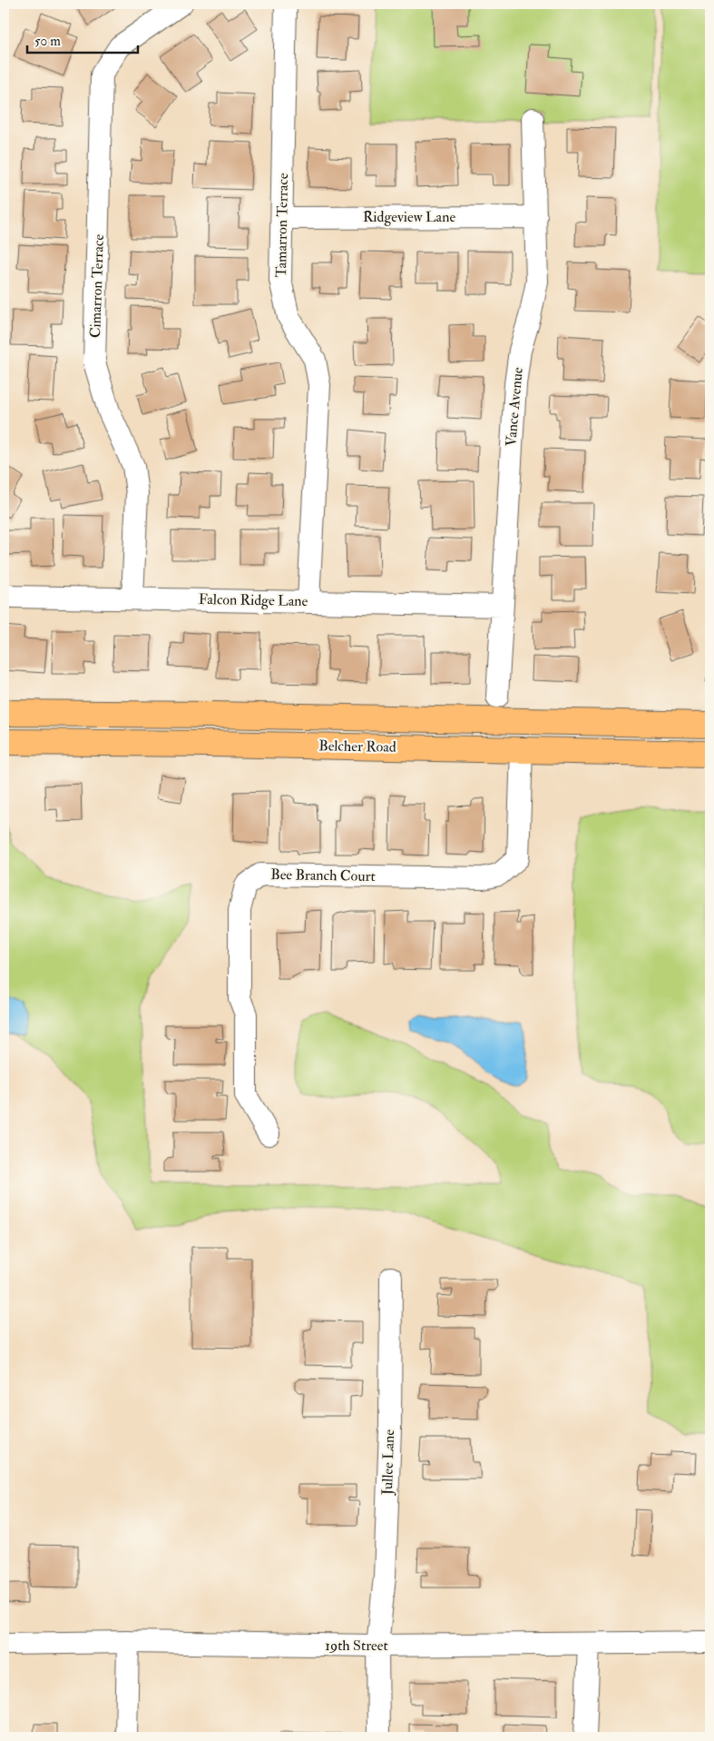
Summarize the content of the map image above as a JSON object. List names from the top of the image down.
{
  "streets": {
    "main road": ["Belcher Road"],
    "street": [
      "Ridgeview Lane",
      "Tamarron Terrace",
      "Cimarron Terrace",
      "Vance Avenue",
      "Falcon Ridge Lane",
      "Bee Branch Court",
      "Jullee Lane",
      "19th Street"
    ]
  },
  "crossings": [
    ["Ridgeview Lane", "Tamarron Terrace"],
    ["Ridgeview Lane", "Vance Avenue"],
    ["Tamarron Terrace", "Falcon Ridge Lane"],
    ["Cimarron Terrace", "Falcon Ridge Lane"],
    ["Vance Avenue", "Falcon Ridge Lane"],
    ["Belcher Road", "Bee Branch Court"],
    ["Jullee Lane", "19th Street"]
  ],
  "scale_bar": "50 m"
}
